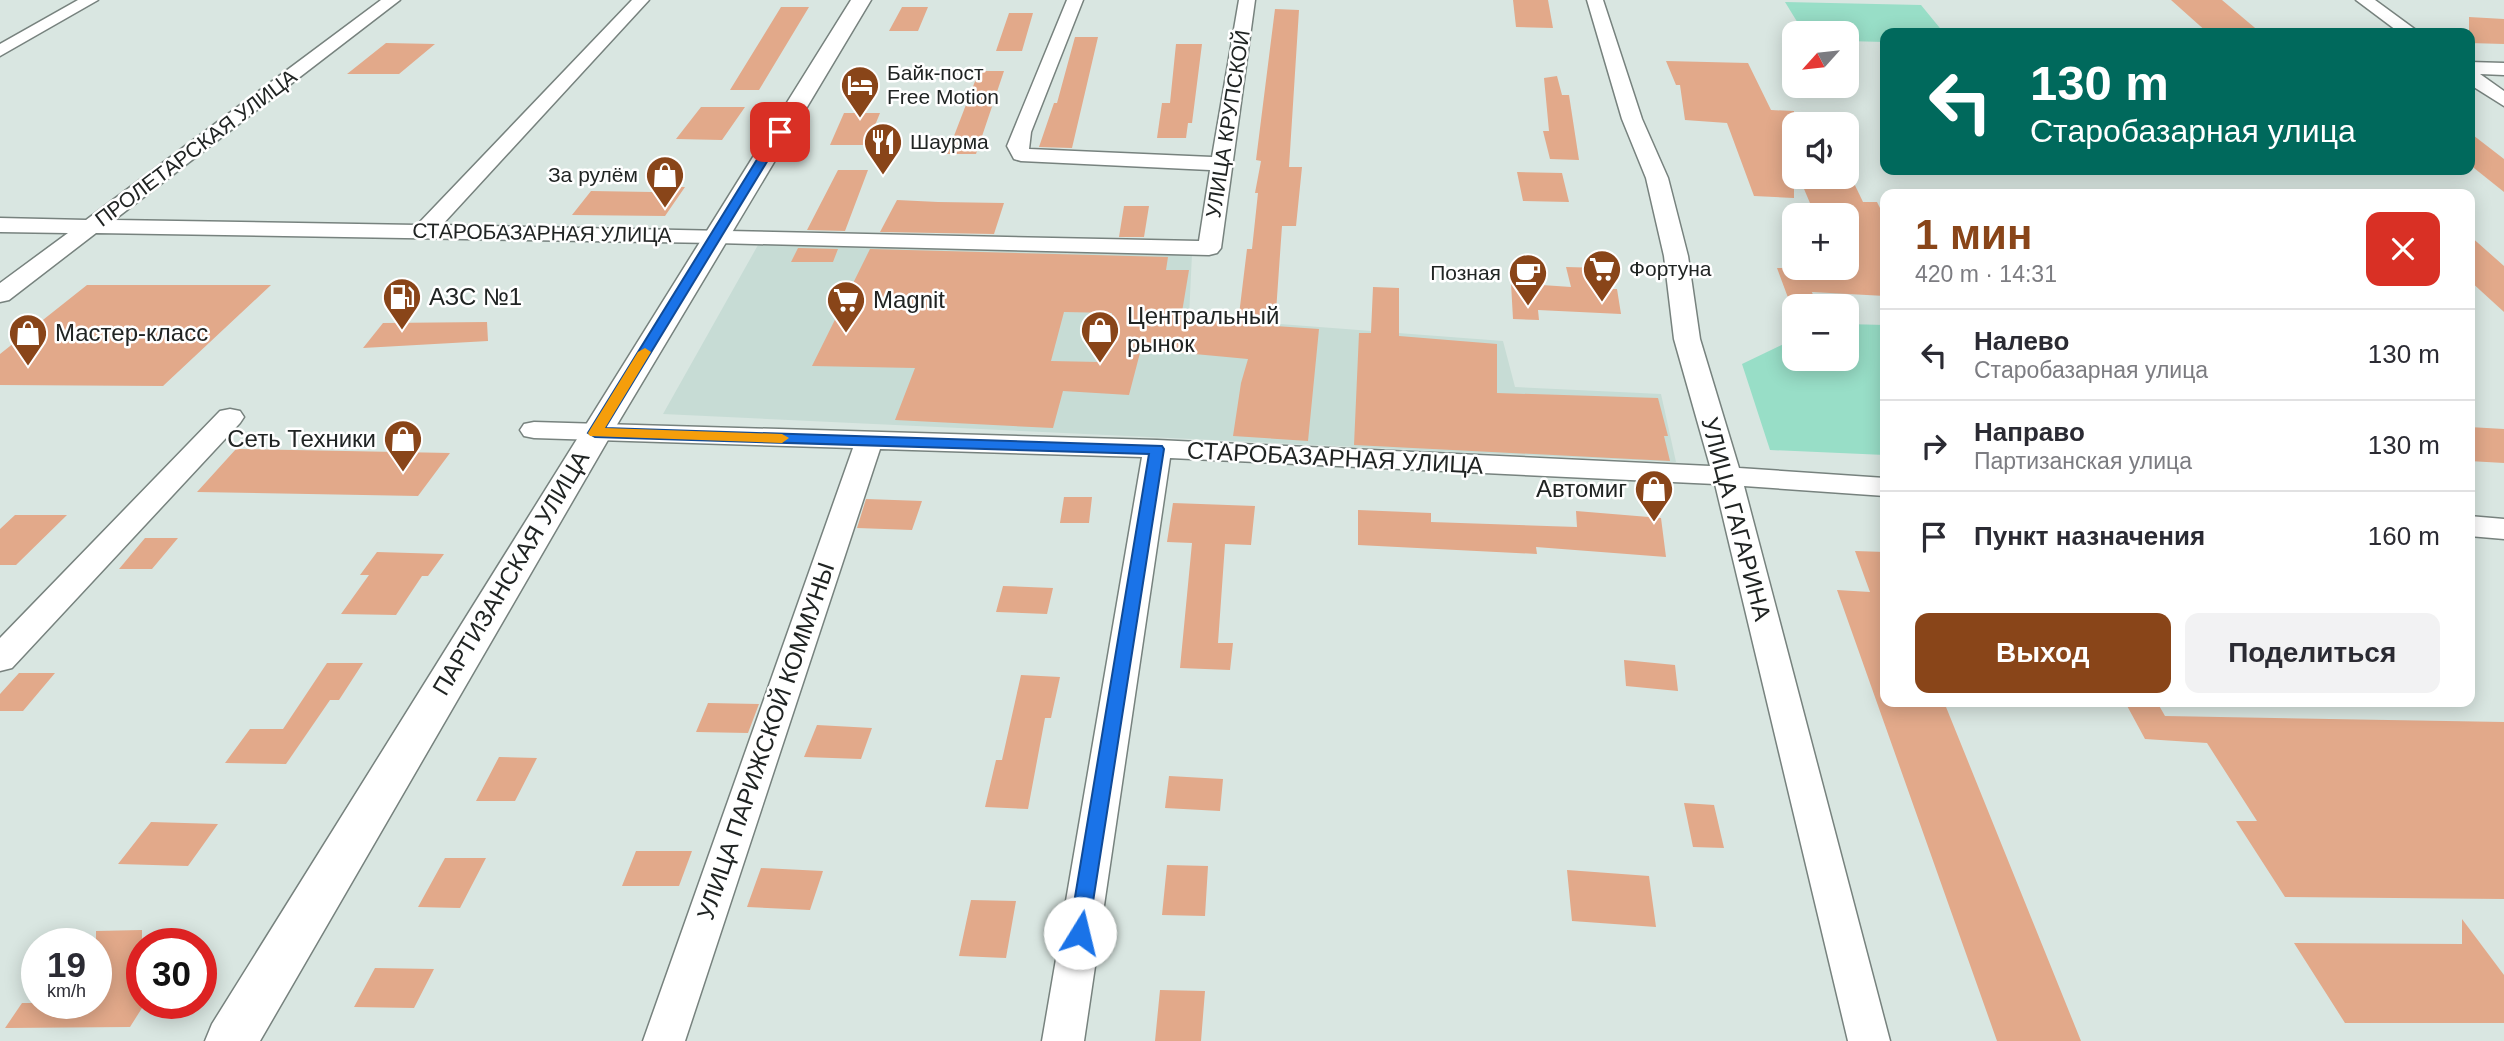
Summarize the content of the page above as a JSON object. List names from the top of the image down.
{
  "streets": {
    "main road": ["ПАРТИЗАНСКАЯ УЛИЦА"],
    "street": [
      "УЛИЦА КРУПСКОЙ",
      "ПРОЛЕТАРСКАЯ УЛИЦА",
      "СТАРОБАЗАРНАЯ УЛИЦА",
      "УЛИЦА ГАГАРИНА",
      "УЛИЦА ПАРИЖСКОЙ КОММУНЫ"
    ]
  },
  "crossings": [
    ["УЛИЦА КРУПСКОЙ", "СТАРОБАЗАРНАЯ УЛИЦА"],
    ["ПРОЛЕТАРСКАЯ УЛИЦА", "СТАРОБАЗАРНАЯ УЛИЦА"],
    ["СТАРОБАЗАРНАЯ УЛИЦА", "УЛИЦА ГАГАРИНА"],
    ["СТАРОБАЗАРНАЯ УЛИЦА", "ПАРТИЗАНСКАЯ УЛИЦА"],
    ["СТАРОБАЗАРНАЯ УЛИЦА", "УЛИЦА ПАРИЖСКОЙ КОММУНЫ"]
  ],
  "places": {
    "hotel": ["Байк-пост Free Motion"],
    "restaurant": ["Шаурма"],
    "shop": [
      "За рулём",
      "Центральный рынок",
      "Мастер-класс",
      "Сеть Техники",
      "Автомиг"
    ],
    "supermarket": ["Фортуна", "Magnit"],
    "cafe": ["Позная"],
    "fuel station": ["АЗС №1"]
  },
  "north": "bottom left",
  "page": {
    "map_buttons": ["+", "−"],
    "turn": ["130 m", "Старобазарная улица"],
    "heading": ["1 мин", "420 m · 14:31"],
    "list": [
      {
        "name": "Налево",
        "note": "Старобазарная улица",
        "value": "130 m"
      },
      {
        "name": "Направо",
        "note": "Партизанская улица",
        "value": "130 m"
      },
      {
        "name": "Пункт назначения",
        "value": "160 m"
      }
    ],
    "buttons": ["Выход", "Поделиться"],
    "speed": "19 km/h",
    "limit": "30"
  }
}
